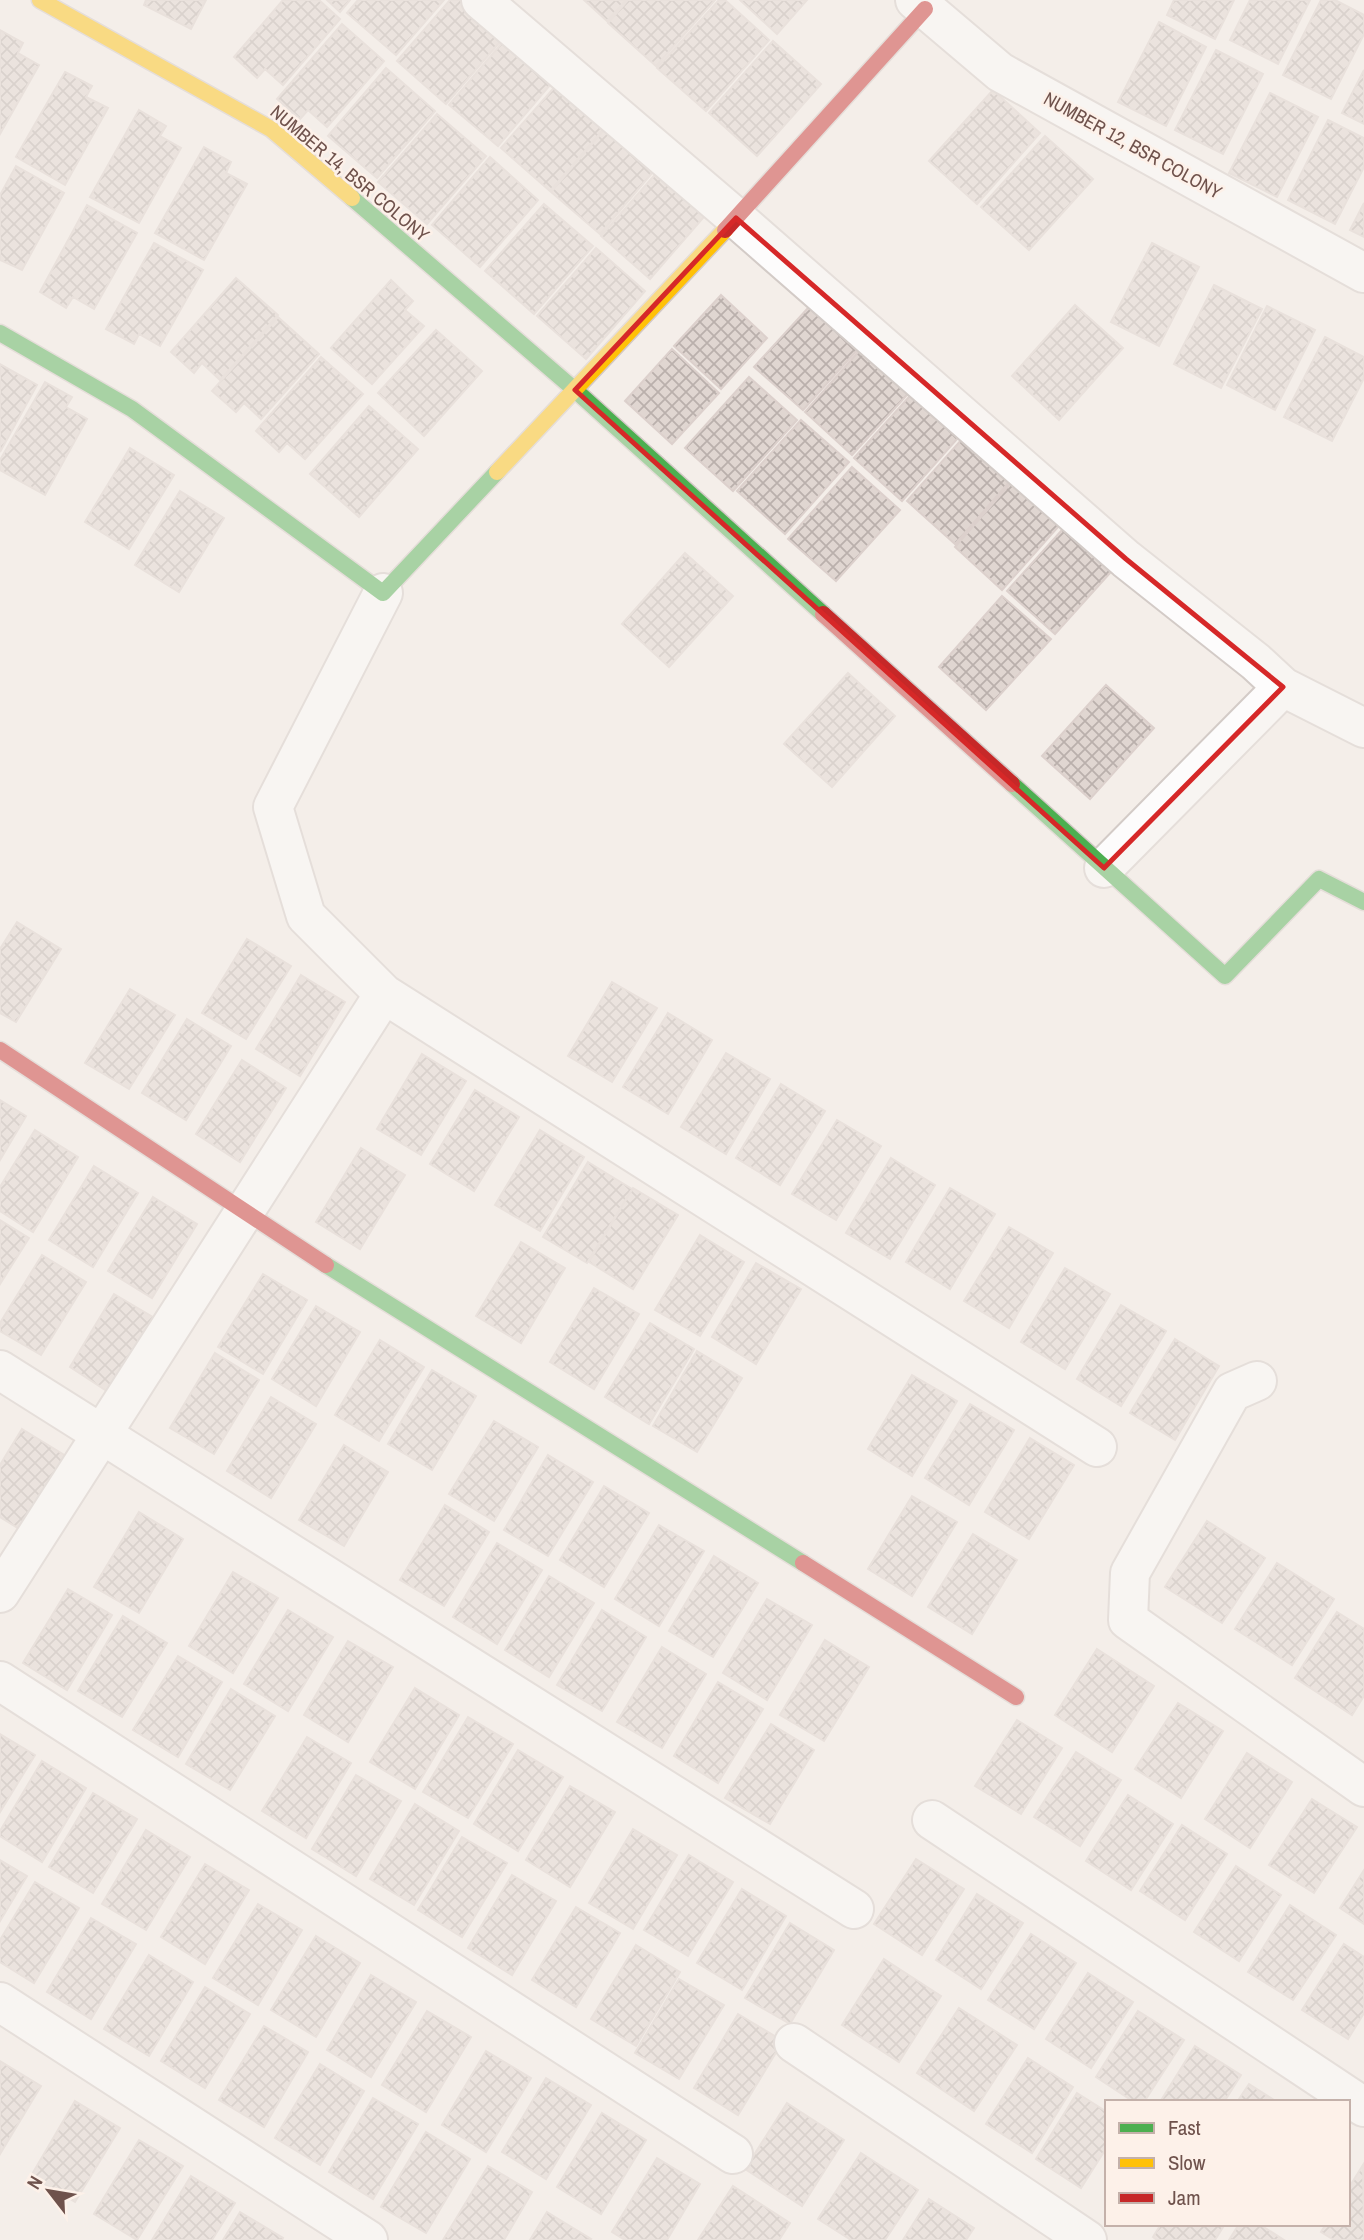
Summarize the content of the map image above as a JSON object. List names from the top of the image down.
{
  "streets": {
    "street": ["NUMBER 12, BSR COLONY", "NUMBER 14, BSR COLONY"]
  },
  "legend": ["Fast", "Slow", "Jam"],
  "north": "top left"
}
